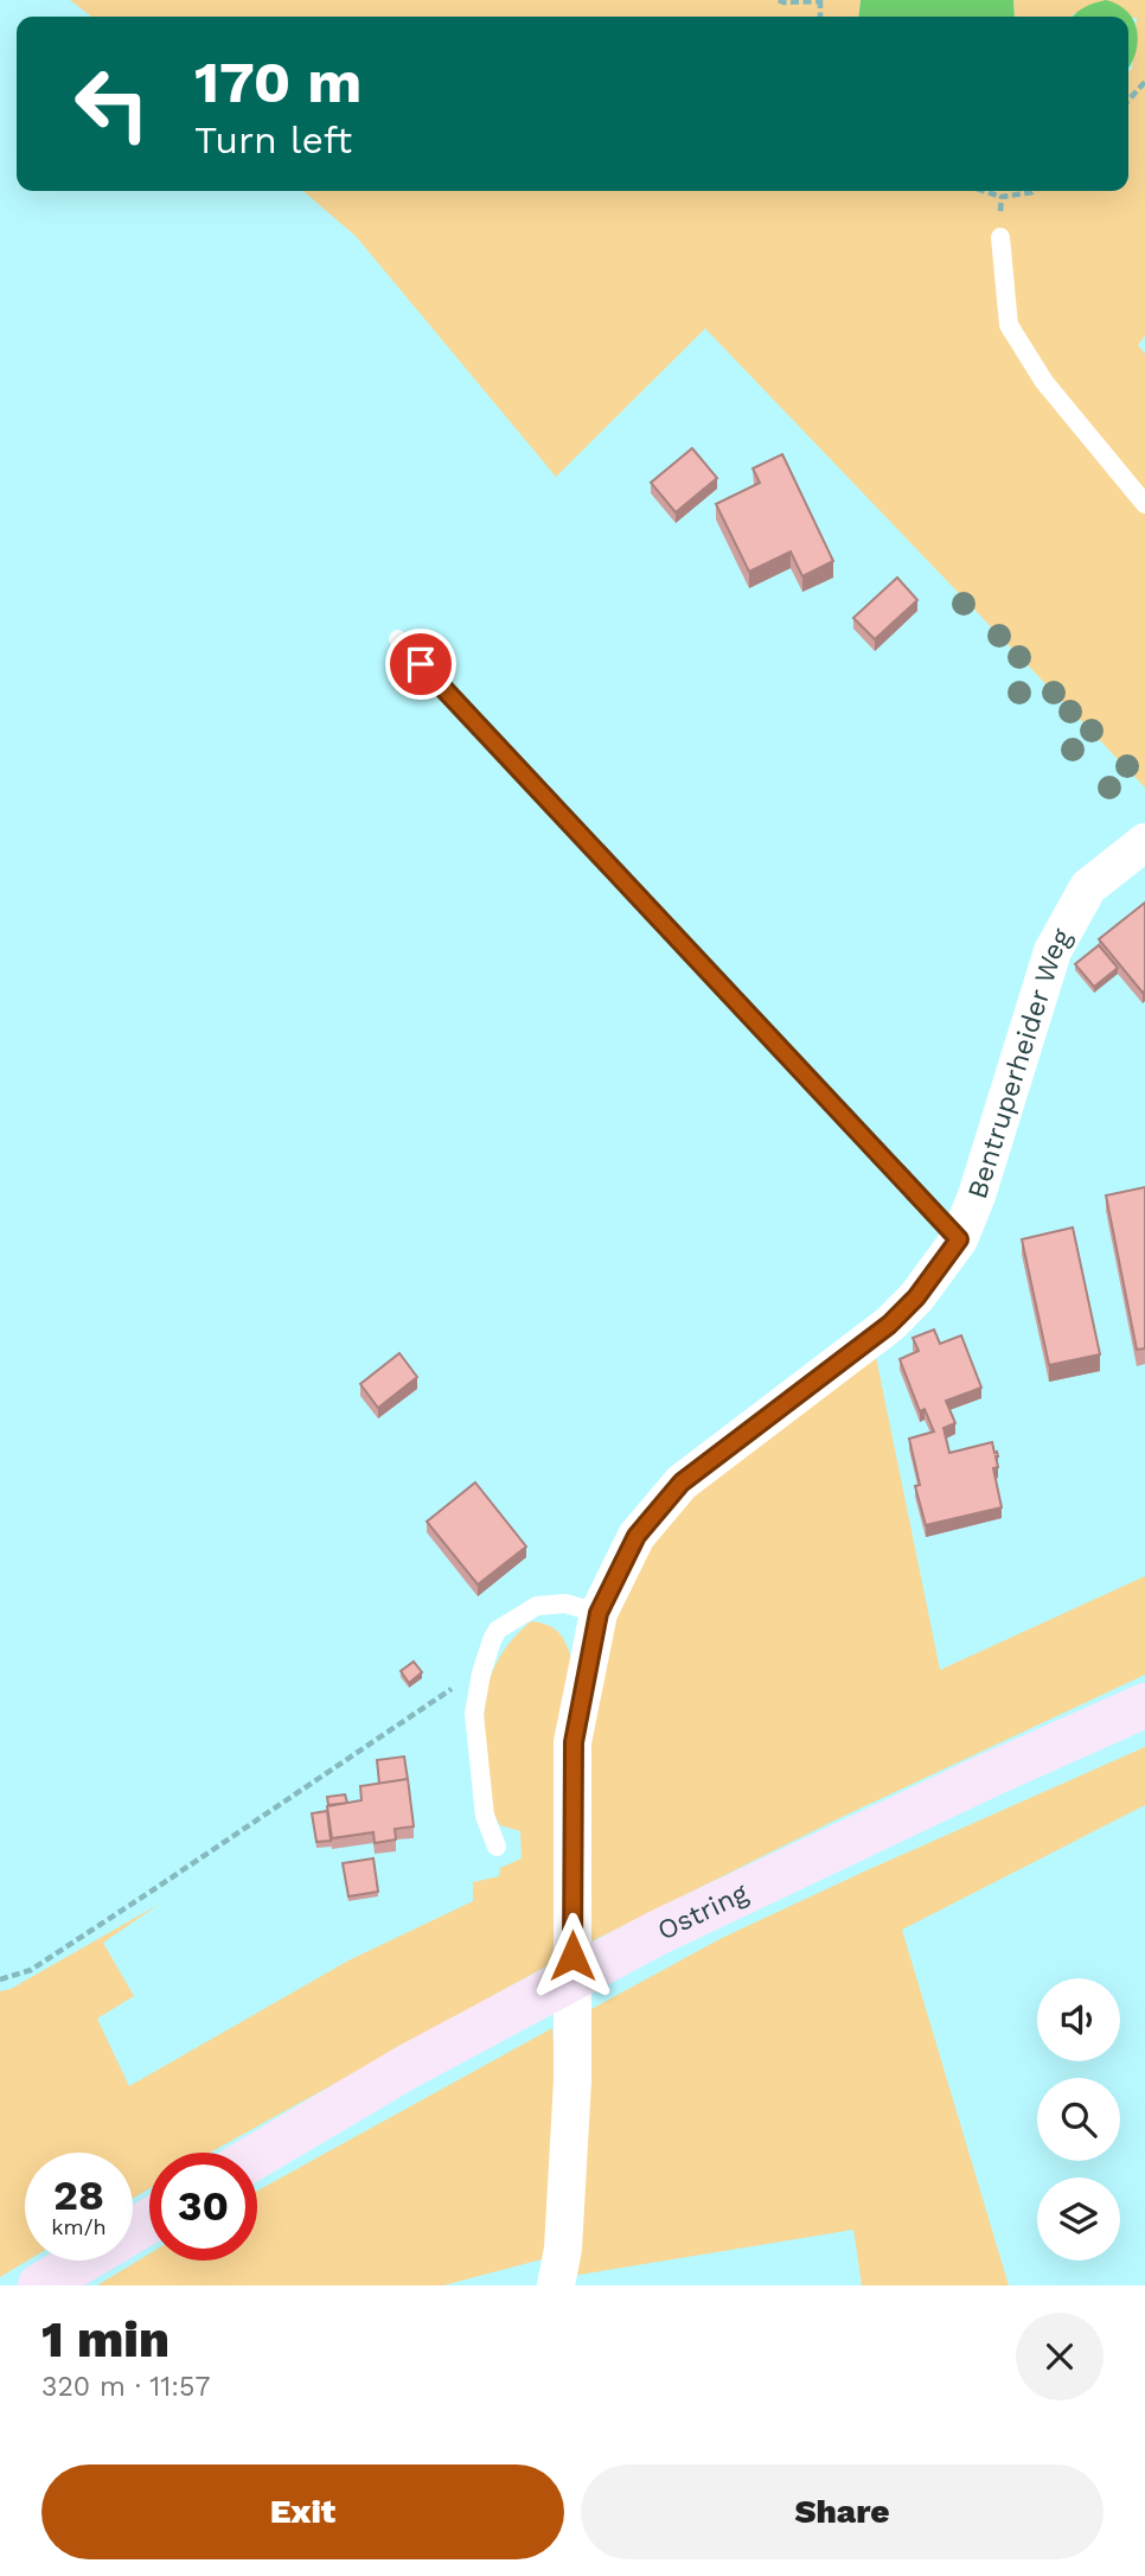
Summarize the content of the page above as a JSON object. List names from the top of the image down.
{
  "streets": {
    "main road": ["Ostring"],
    "street": ["Bentruperheider Weg"]
  },
  "page": {
    "turn": ["170 m", "Turn left"],
    "speed": "28 km/h",
    "limit": "30",
    "heading": ["1 min", "320 m · 11:57"],
    "buttons": ["Exit", "Share"]
  }
}
